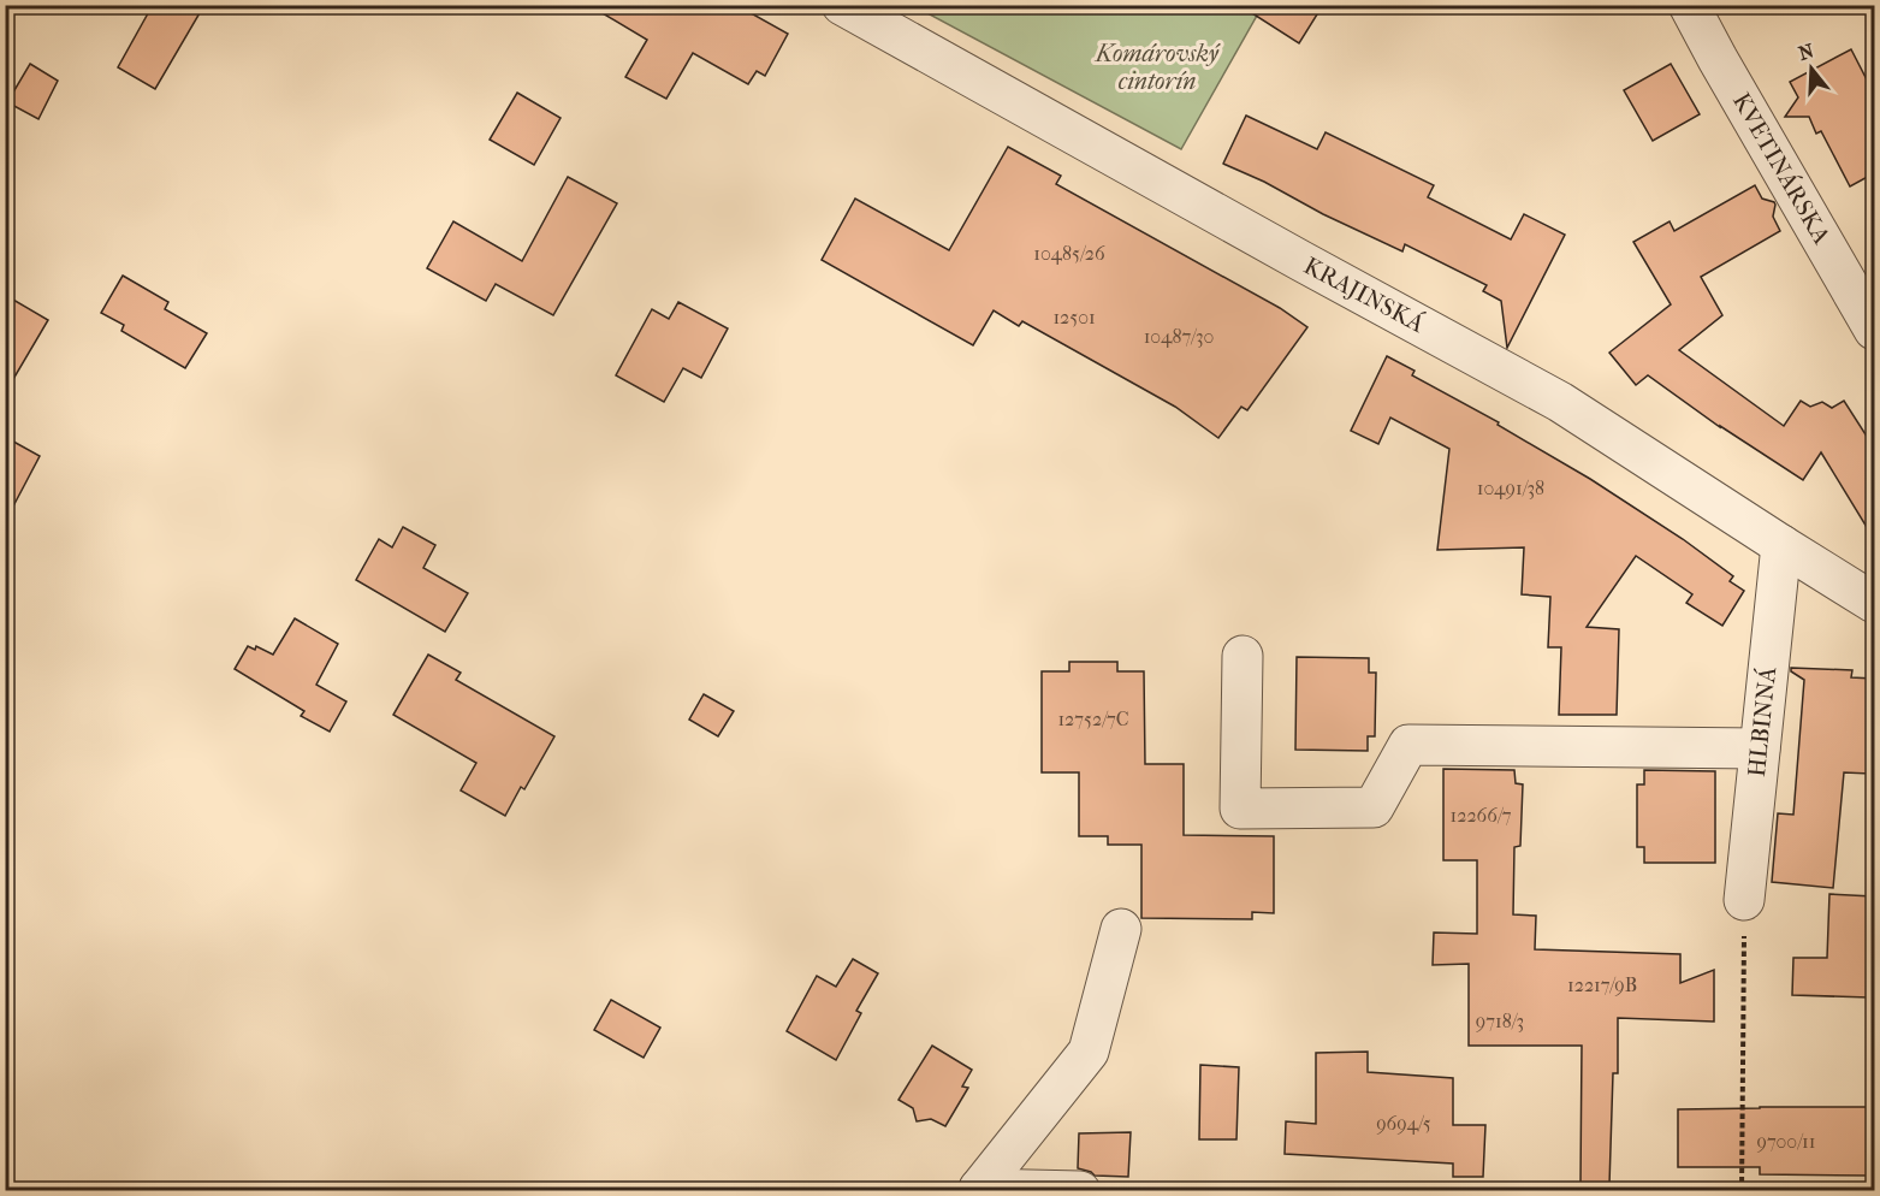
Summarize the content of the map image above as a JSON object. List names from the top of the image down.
{
  "streets": {
    "street": ["KVETINÁRSKA", "KRAJINSKÁ", "HLBINNÁ"]
  },
  "crossings": [
    ["KRAJINSKÁ", "HLBINNÁ"]
  ],
  "parks": ["Komárovský cintorín"],
  "house_numbers": [
    "10485/26",
    "12501",
    "10487/30",
    "10491/38",
    "12752/7C",
    "12266/7",
    "12217/9B",
    "9718/3",
    "9694/5",
    "9700/11"
  ],
  "north": "top"
}
